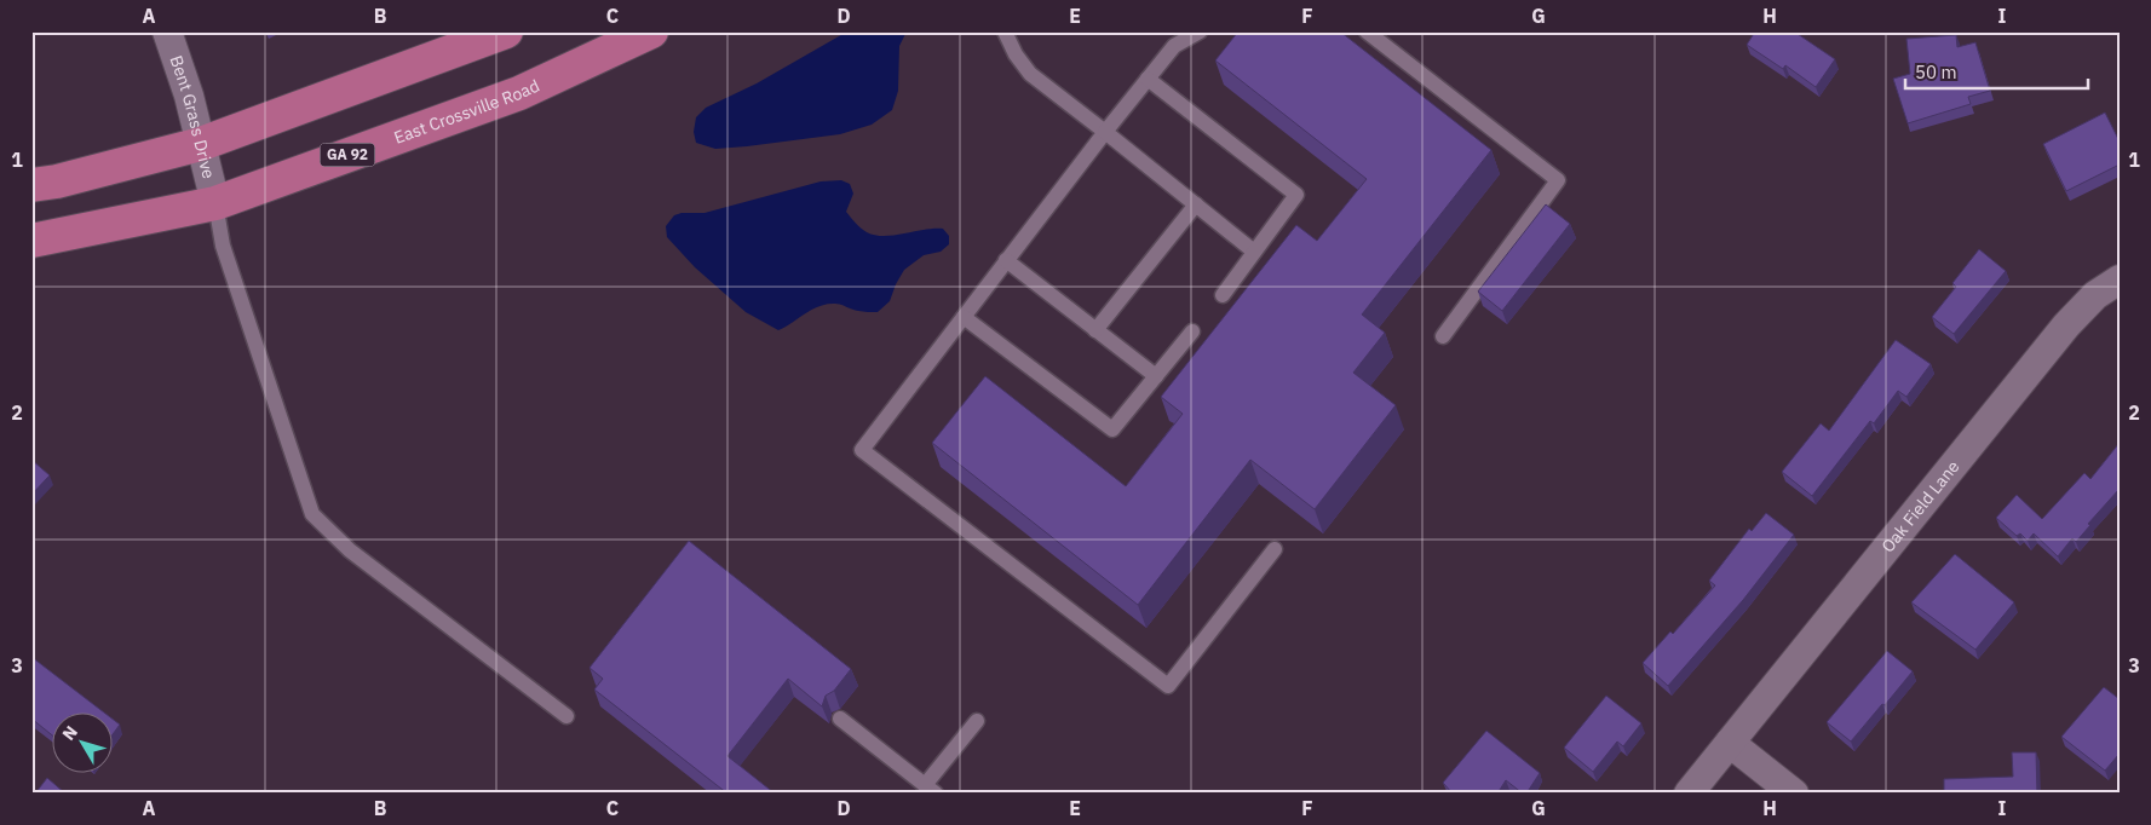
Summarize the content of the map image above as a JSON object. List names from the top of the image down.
{
  "streets": {
    "main road": ["East Crossville Road", "GA 92"],
    "street": ["Bent Grass Drive", "Oak Field Lane"]
  },
  "crossings": [
    ["East Crossville Road", "Bent Grass Drive"]
  ],
  "scale_bar": "50 m",
  "north": "top left",
  "grid": {
    "columns": [
      "A",
      "B",
      "C",
      "D",
      "E",
      "F",
      "G",
      "H",
      "I"
    ],
    "rows": ["1", "2", "3"]
  }
}
